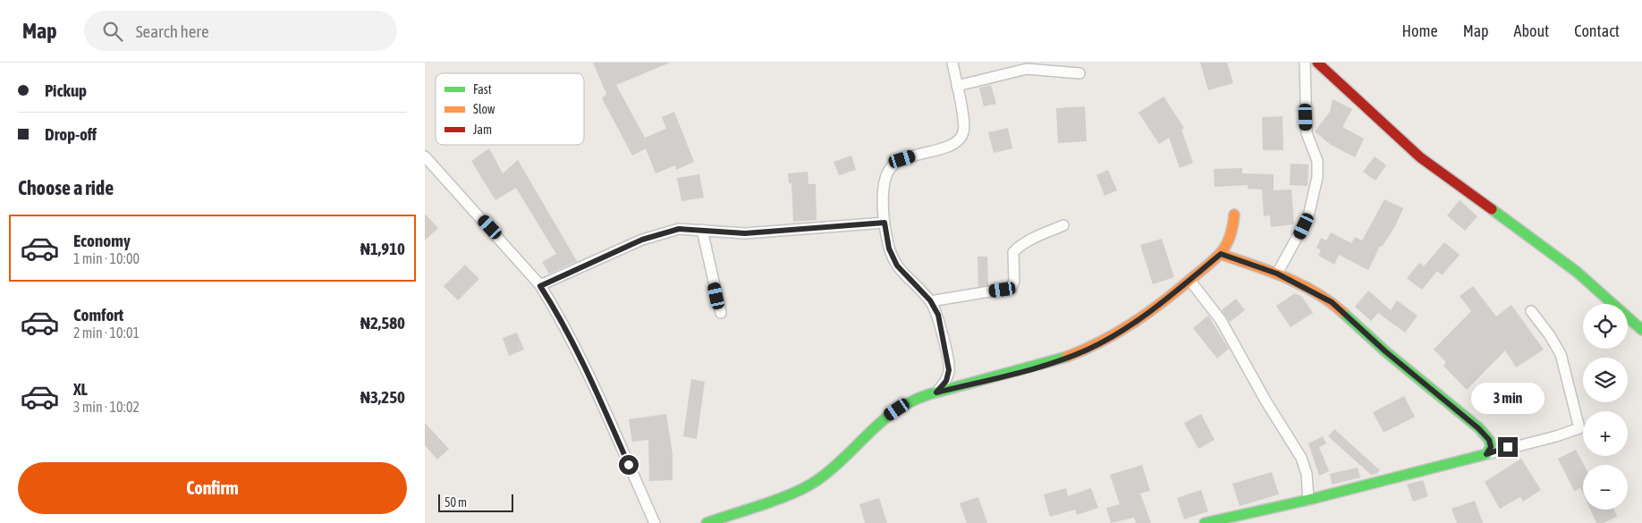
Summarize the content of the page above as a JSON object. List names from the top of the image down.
{
  "legend": ["Fast", "Slow", "Jam"],
  "scale_bar": "50 m",
  "page": {
    "header": "Map",
    "search": "Search here",
    "nav": [
      "Home",
      "Map",
      "About",
      "Contact"
    ],
    "banner": ["Pickup", "Drop-off"],
    "heading": "Choose a ride",
    "list": [
      {
        "name": "Economy",
        "note": "1 min · 10:00",
        "value": "₦1,910"
      },
      {
        "name": "Comfort",
        "note": "2 min · 10:01",
        "value": "₦2,580"
      },
      {
        "name": "XL",
        "note": "3 min · 10:02",
        "value": "₦3,250"
      }
    ],
    "map_buttons": ["+", "−"],
    "bubble": "3 min",
    "buttons": "Confirm",
    "scale": "50 m"
  }
}
